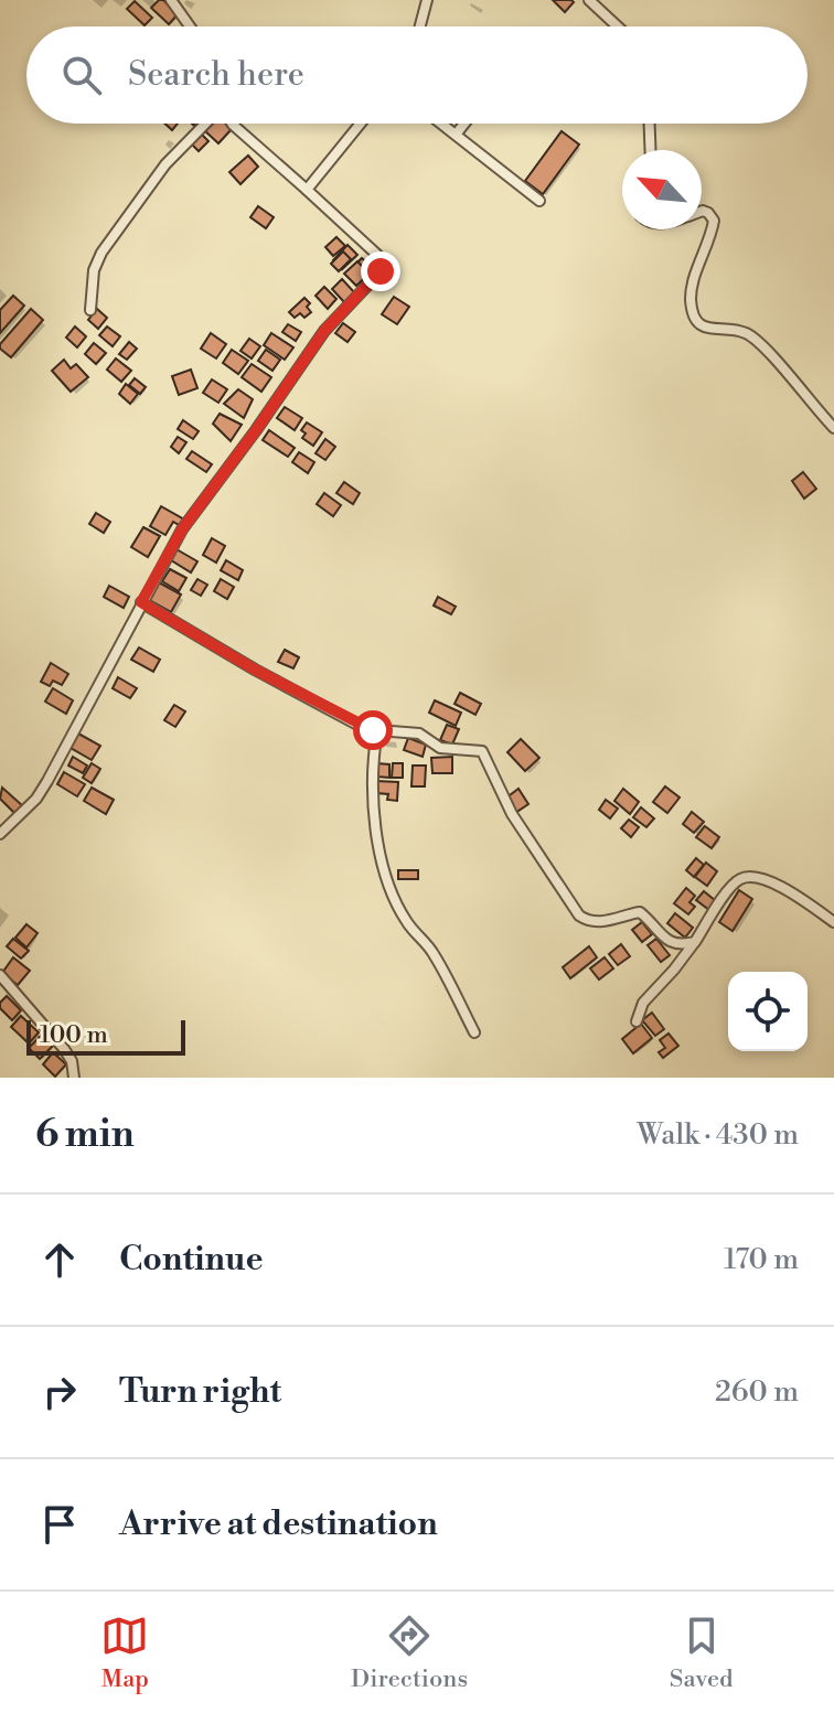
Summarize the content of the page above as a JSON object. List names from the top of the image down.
{
  "scale_bar": "100 m",
  "north": "top left",
  "page": {
    "search": "Search here",
    "scale": "100 m",
    "heading": ["6 min", "Walk · 430 m"],
    "list": [
      ["Continue", "170 m"],
      ["Turn right", "260 m"],
      "Arrive at destination"
    ],
    "nav": ["Map", "Directions", "Saved"]
  }
}
